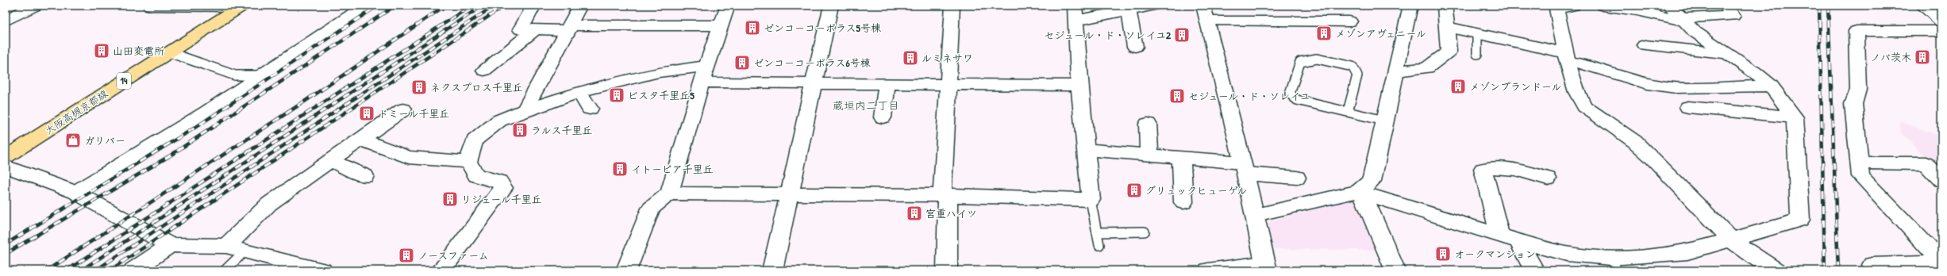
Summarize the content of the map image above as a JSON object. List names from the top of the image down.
{
  "streets": {
    "main road": ["14", "大阪高槻京都線"]
  },
  "districts": ["蔵垣内二丁目"],
  "places": {
    "building": [
      "ゼンコーコーポラス5号棟",
      "メゾンアヴェニール",
      "セジュール・ド・ソレイユ2",
      "山田変電所",
      "ノバ茨木",
      "ルミネサワ",
      "ゼンコーコーポラス6号棟",
      "メゾンプランドール",
      "ネクスプロス千里丘",
      "ビスタ千里丘5",
      "セジュール・ド・ソレイユ",
      "ドミール千里丘",
      "ラルス千里丘",
      "イトーピア千里丘",
      "グリュックヒューゲル",
      "リジェール千里丘",
      "宮重ハイツ",
      "オークマンション",
      "ノースファーム"
    ],
    "shop": ["ガリバー"]
  }
}
